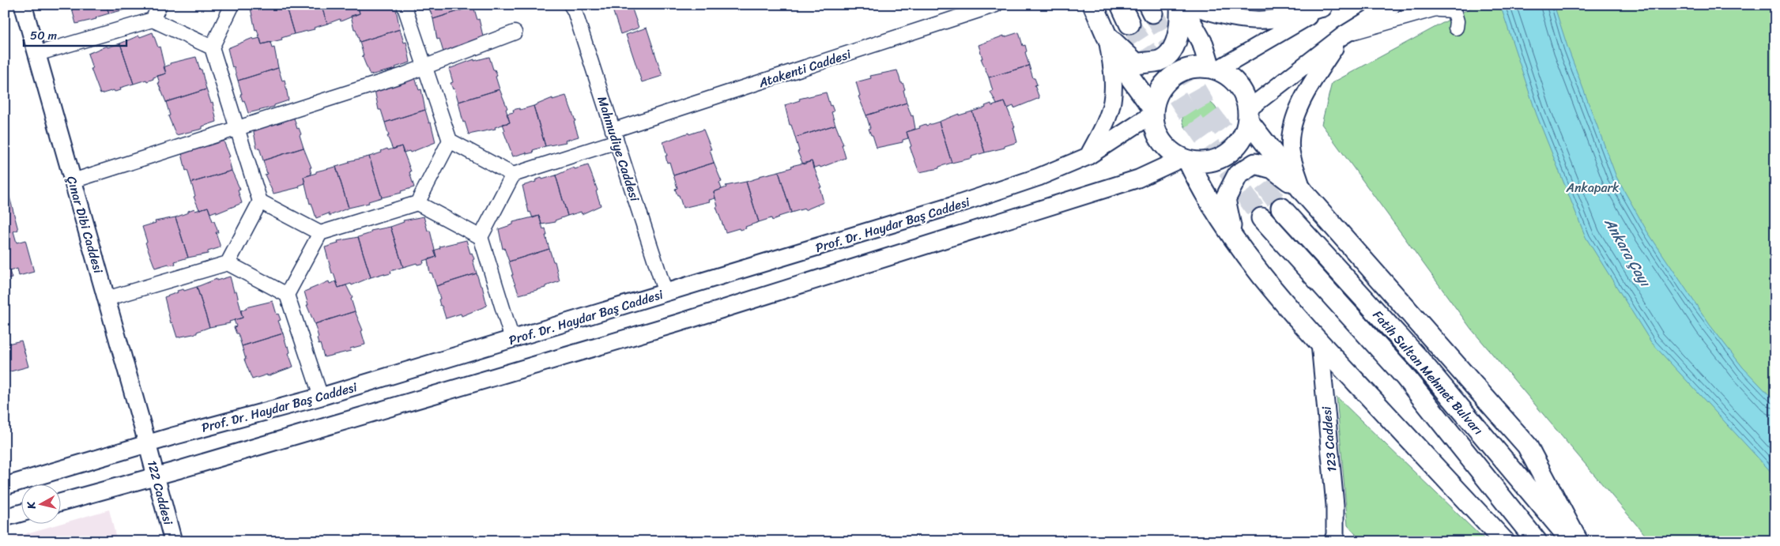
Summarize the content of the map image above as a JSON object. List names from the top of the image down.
{
  "streets": {
    "highway": ["Fatih Sultan Mehmet Bulvarı"],
    "main road": [
      "Çınar Dibi Caddesi",
      "Prof. Dr. Haydar Baş Caddesi",
      "123 Caddesi",
      "122 Caddesi"
    ],
    "street": ["Atakenti Caddesi", "Mahmudiye Caddesi"]
  },
  "crossings": [
    ["Atakenti Caddesi", "Mahmudiye Caddesi"],
    ["Mahmudiye Caddesi", "Prof. Dr. Haydar Baş Caddesi"],
    ["Çınar Dibi Caddesi", "Prof. Dr. Haydar Baş Caddesi"],
    ["Çınar Dibi Caddesi", "122 Caddesi"],
    ["Prof. Dr. Haydar Baş Caddesi", "122 Caddesi"]
  ],
  "water": ["Ankara Çayı"],
  "parks": ["Ankapark"],
  "scale_bar": "50 m",
  "north": "left"
}
